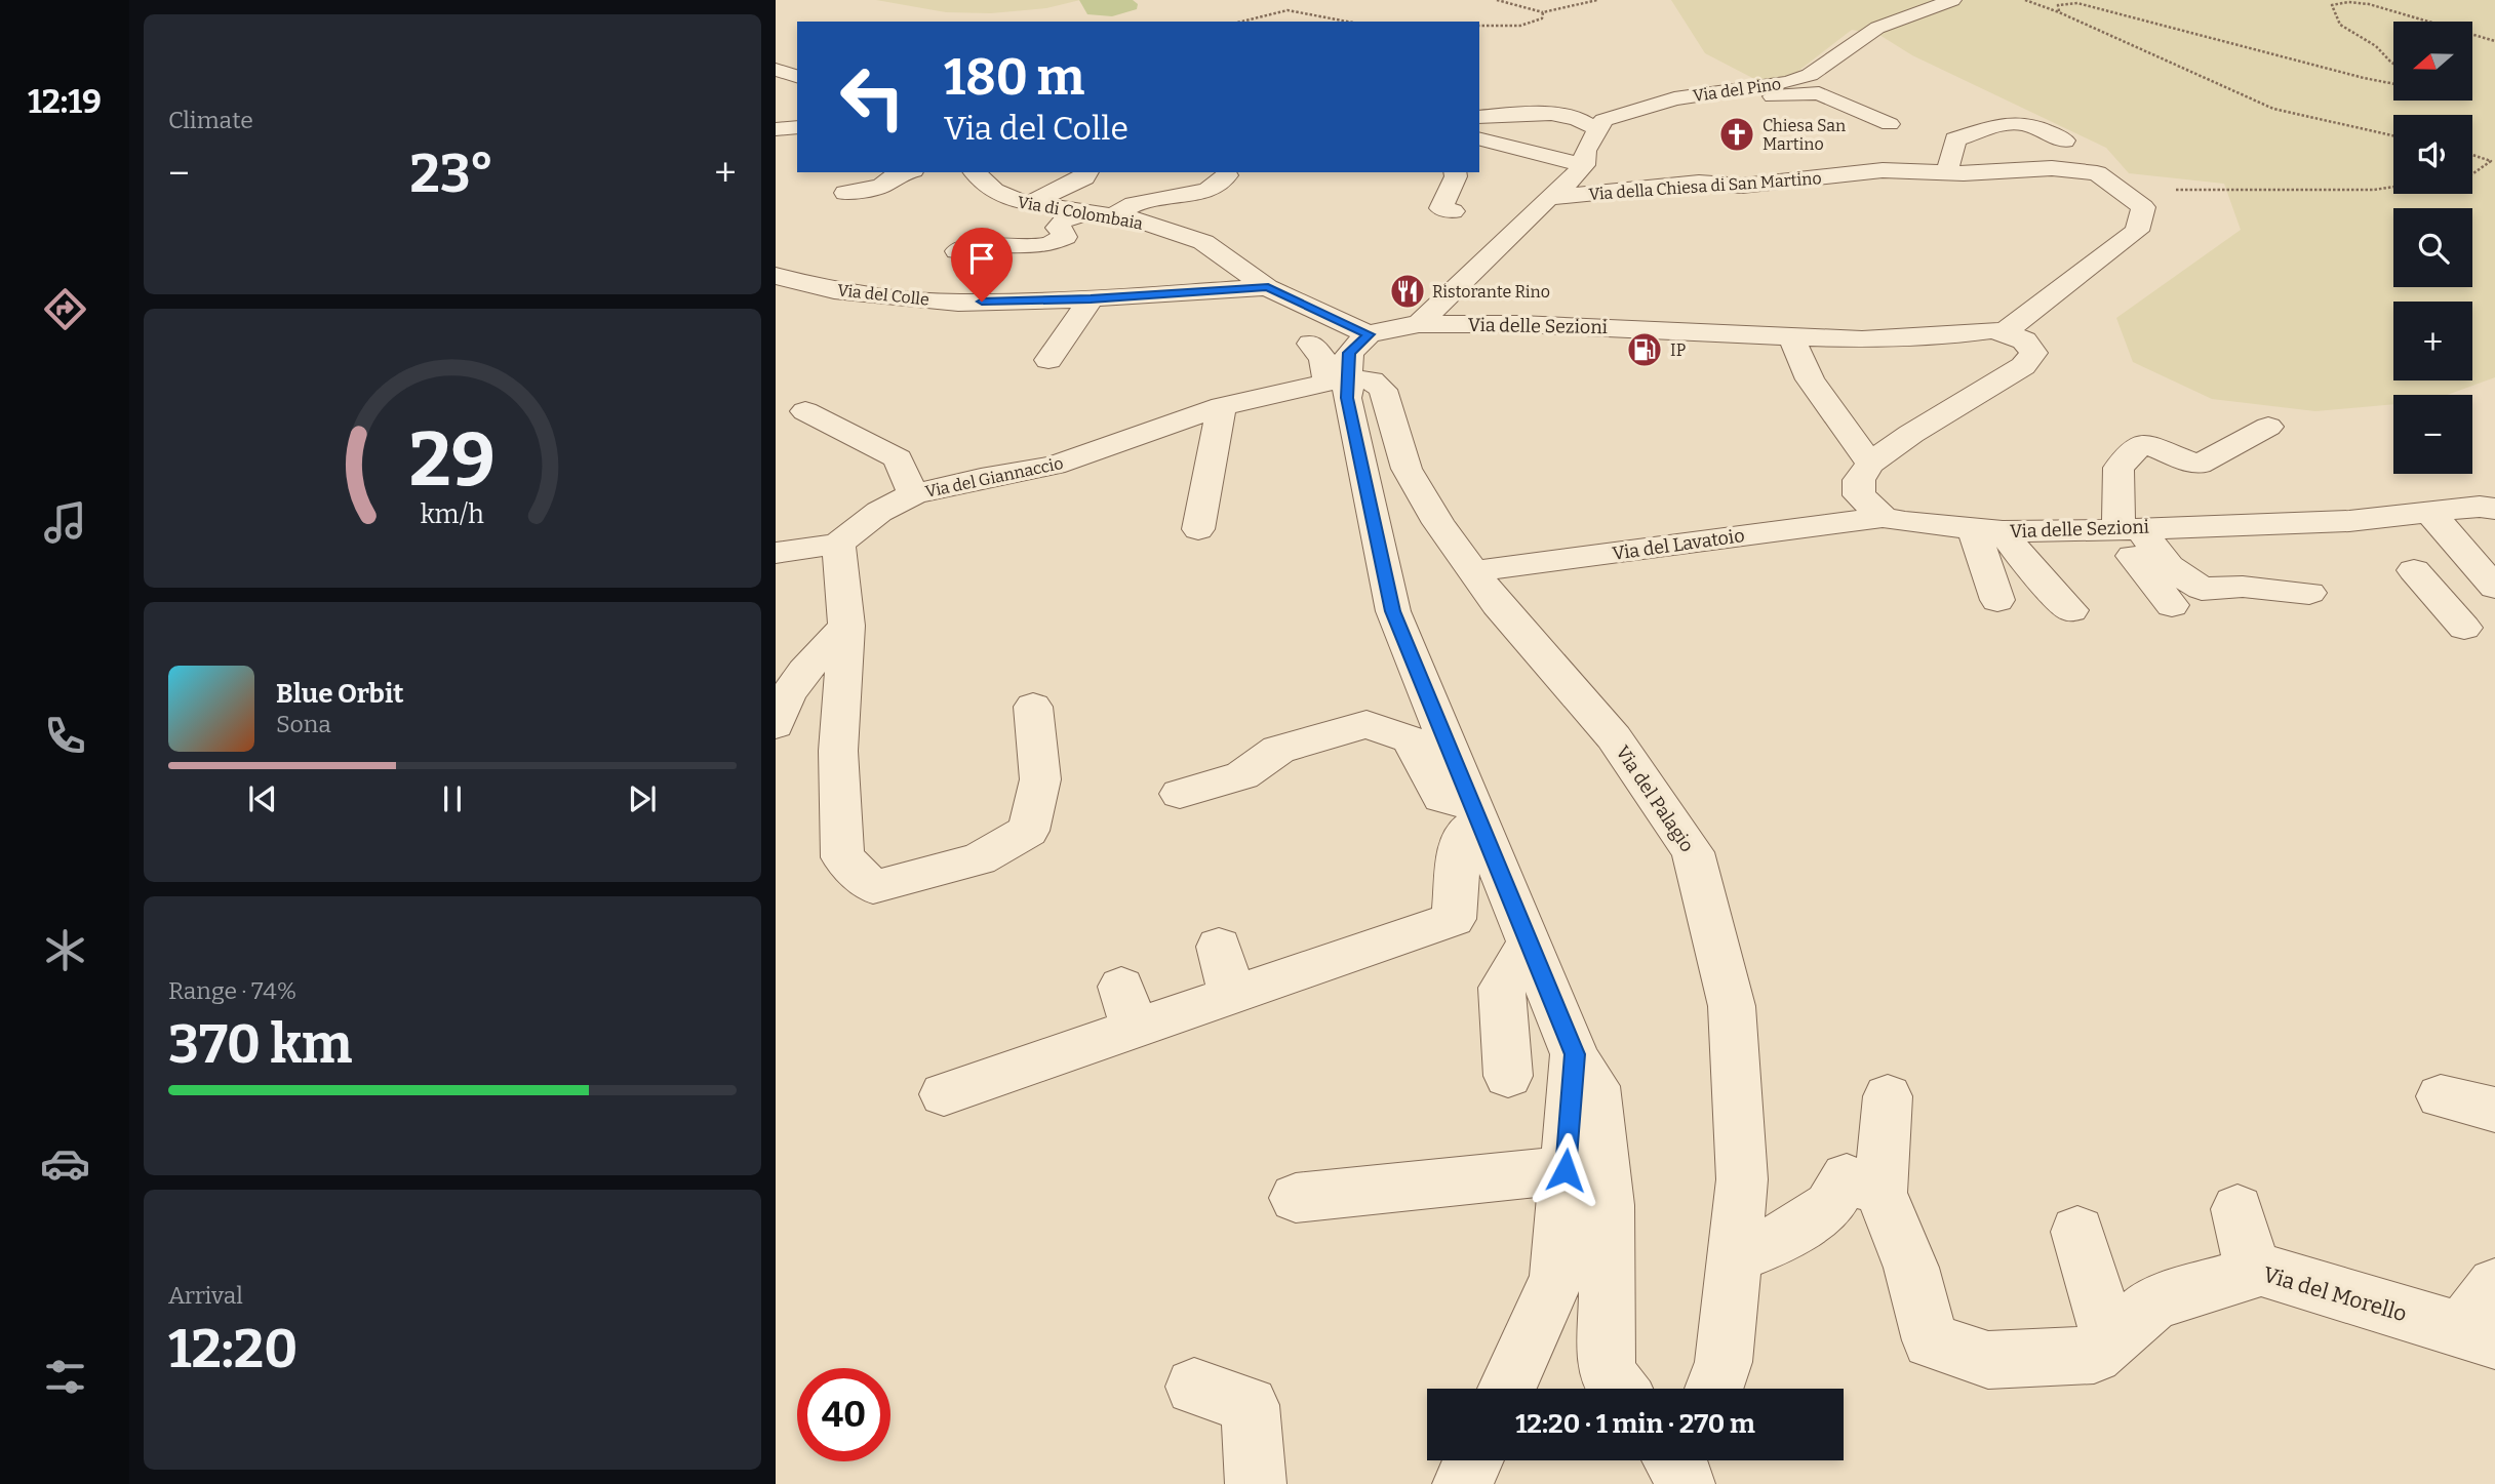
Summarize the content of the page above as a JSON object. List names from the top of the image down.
{
  "streets": {
    "street": [
      "Via del Pino",
      "Via della Chiesa di San Martino",
      "Via di Colombaia",
      "Via del Colle",
      "Via delle Sezioni",
      "Via del Giannaccio",
      "Via del Lavatoio",
      "Via del Palagio",
      "Via del Morello"
    ]
  },
  "crossings": [
    ["Via del Pino", "Via della Chiesa di San Martino"],
    ["Via della Chiesa di San Martino", "Via delle Sezioni"],
    ["Via di Colombaia", "Via del Colle"],
    ["Via del Colle", "Via delle Sezioni"],
    ["Via delle Sezioni", "Via del Lavatoio"],
    ["Via del Giannaccio", "Via del Palagio"],
    ["Via del Lavatoio", "Via del Palagio"]
  ],
  "places": {
    "church": ["Chiesa San Martino"],
    "restaurant": ["Ristorante Rino"],
    "fuel station": ["IP"]
  },
  "north": "left",
  "page": {
    "tabs": "12:19",
    "tile": [
      "Climate",
      ["Range · 74%", "370 km"],
      ["Arrival", "12:20"]
    ],
    "map_buttons": ["+", "−"],
    "turn": ["180 m", "Via del Colle"],
    "heat": ["−", "23°", "+"],
    "song": ["Blue Orbit", "Sona"],
    "limit": "40",
    "trip": "12:20 · 1 min · 270 m",
    "gauge": ["29", "km/h"]
  }
}
